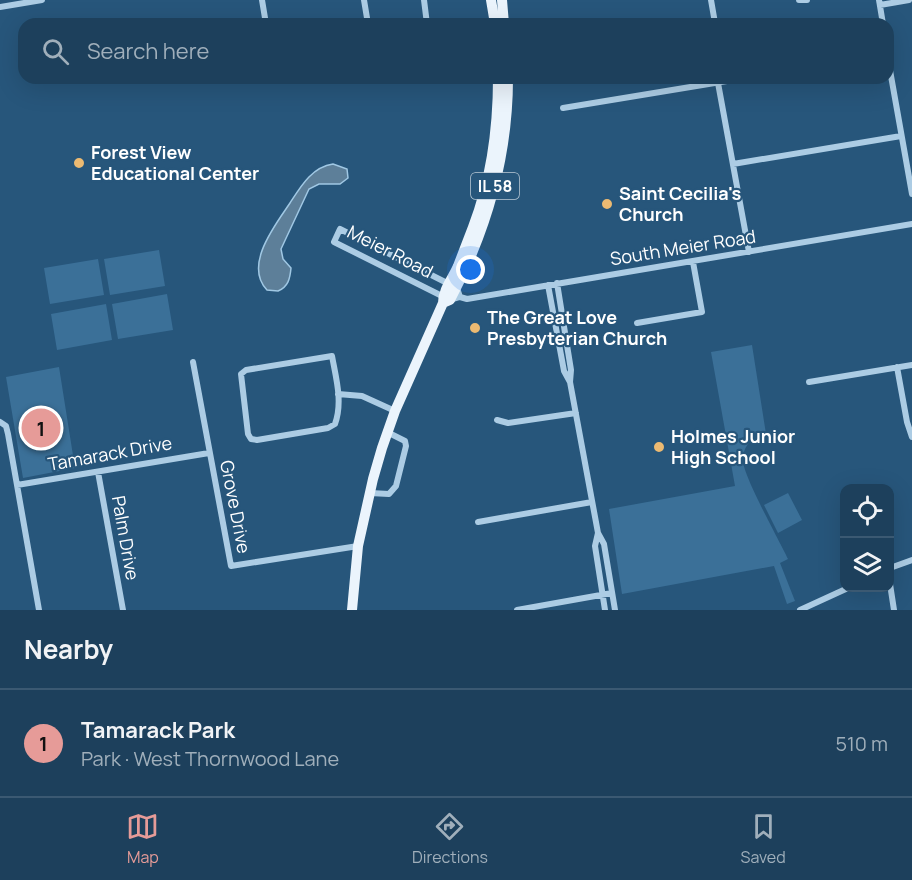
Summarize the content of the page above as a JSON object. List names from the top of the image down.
{
  "streets": {
    "main road": ["IL 58"],
    "street": [
      "South Meier Road",
      "Meier Road",
      "Tamarack Drive",
      "Grove Drive",
      "Palm Drive"
    ]
  },
  "crossings": [
    ["IL 58", "South Meier Road"],
    ["IL 58", "Meier Road"],
    ["IL 58", "Grove Drive"],
    ["South Meier Road", "Meier Road"],
    ["Tamarack Drive", "Grove Drive"],
    ["Tamarack Drive", "Palm Drive"]
  ],
  "places": [
    "Forest View Educational Center",
    "Saint Cecilia's Church",
    "The Great Love Presbyterian Church",
    "Holmes Junior High School"
  ],
  "page": {
    "search": "Search here",
    "pins": "1",
    "heading": "Nearby",
    "list": [
      {
        "mark": "1",
        "name": "Tamarack Park",
        "note": "Park · West Thornwood Lane",
        "value": "510 m"
      }
    ],
    "nav": ["Map", "Directions", "Saved"]
  }
}
